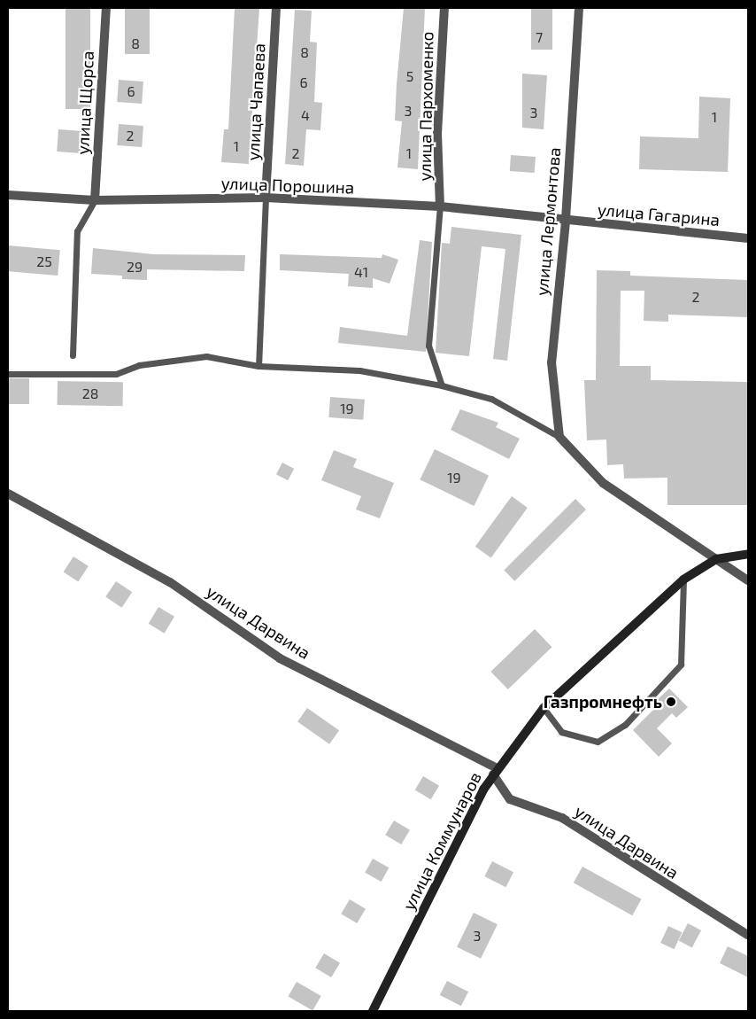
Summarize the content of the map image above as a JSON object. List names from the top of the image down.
{
  "streets": {
    "main road": ["улица Коммунаров"],
    "street": [
      "улица Чапаева",
      "улица Щорса",
      "улица Пархоменко",
      "улица Порошина",
      "улица Гагарина",
      "улица Лермонтова",
      "улица Дарвина"
    ]
  },
  "crossings": [
    ["улица Чапаева", "улица Порошина"],
    ["улица Щорса", "улица Порошина"],
    ["улица Пархоменко", "улица Порошина"],
    ["улица Порошина", "улица Гагарина"],
    ["улица Порошина", "улица Лермонтова"],
    ["улица Гагарина", "улица Лермонтова"],
    ["улица Дарвина", "улица Коммунаров"]
  ],
  "places": ["Газпромнефть"],
  "house_numbers": [
    "7",
    "8",
    "8",
    "5",
    "6",
    "6",
    "3",
    "3",
    "4",
    "1",
    "2",
    "1",
    "2",
    "1",
    "25",
    "29",
    "41",
    "2",
    "28",
    "19",
    "19",
    "3"
  ]
}
